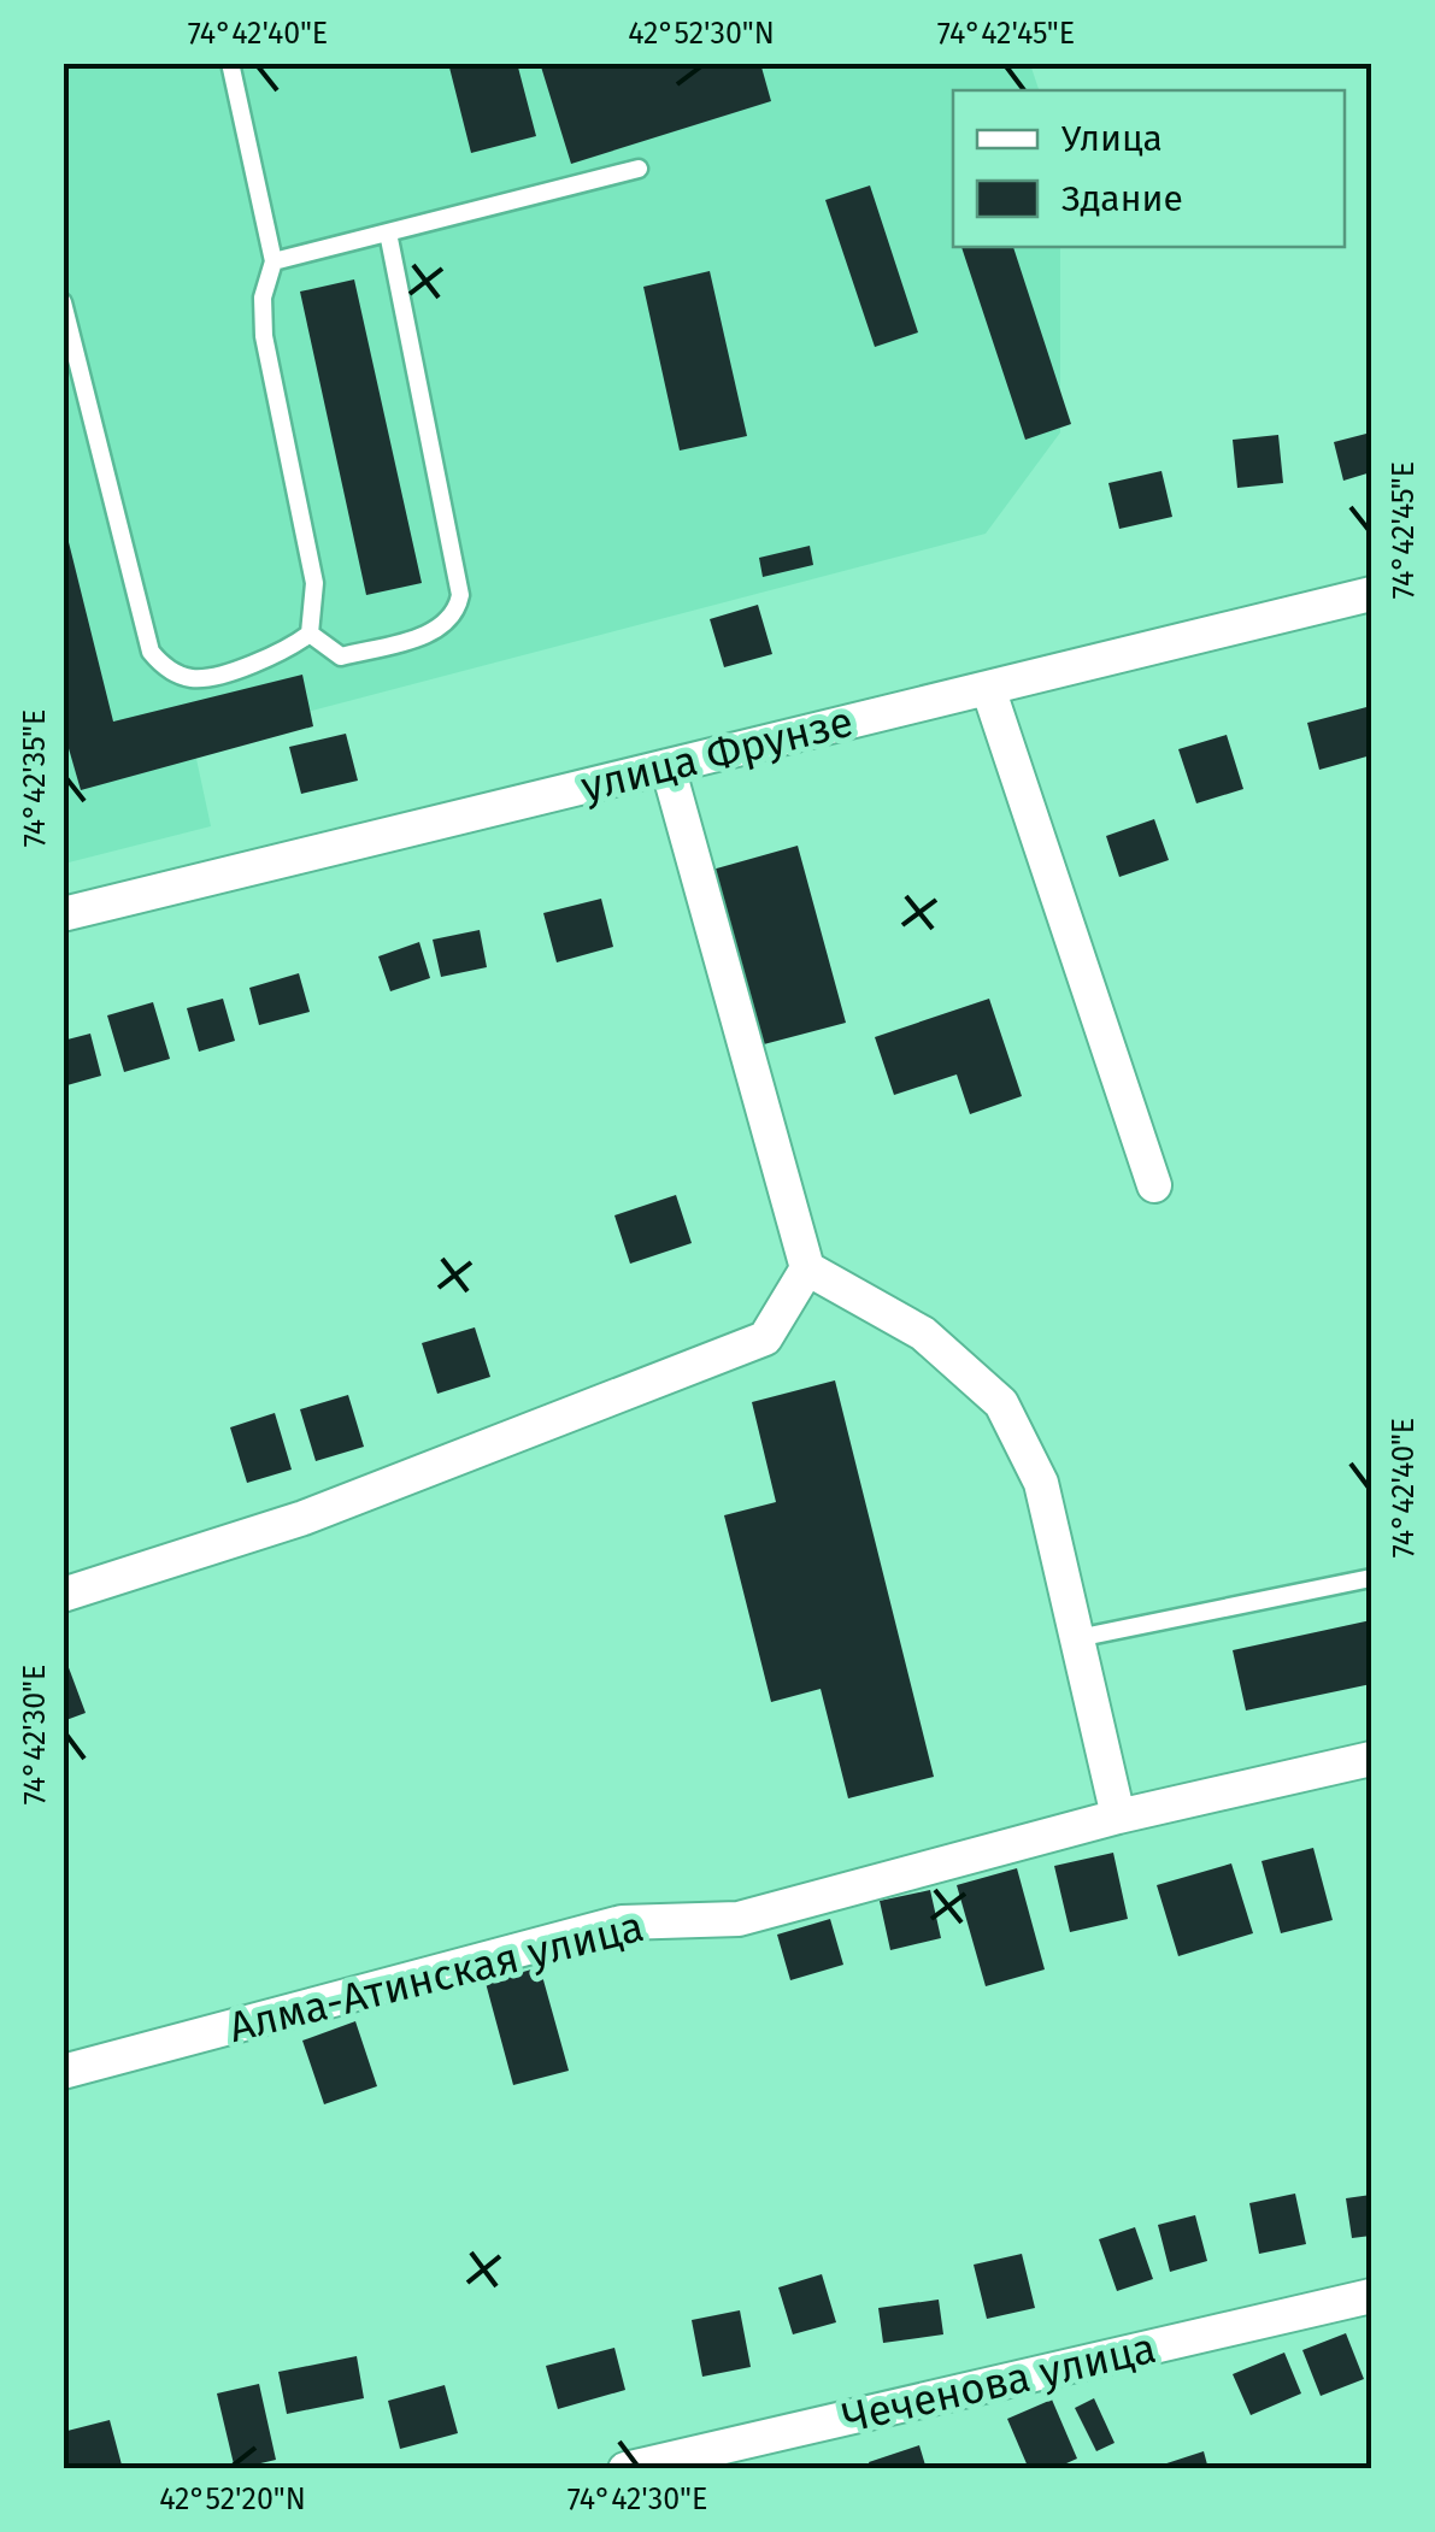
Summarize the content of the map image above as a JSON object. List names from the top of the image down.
{
  "streets": {
    "street": ["улица Фрунзе", "Алма-Атинская улица", "Чеченова улица"]
  },
  "legend": ["Улица", "Здание"],
  "coordinates": [
    "74°42'40\"E",
    "42°52'30\"N",
    "74°42'45\"E",
    "74°42'35\"E",
    "74°42'30\"E",
    "42°52'20\"N"
  ]
}
